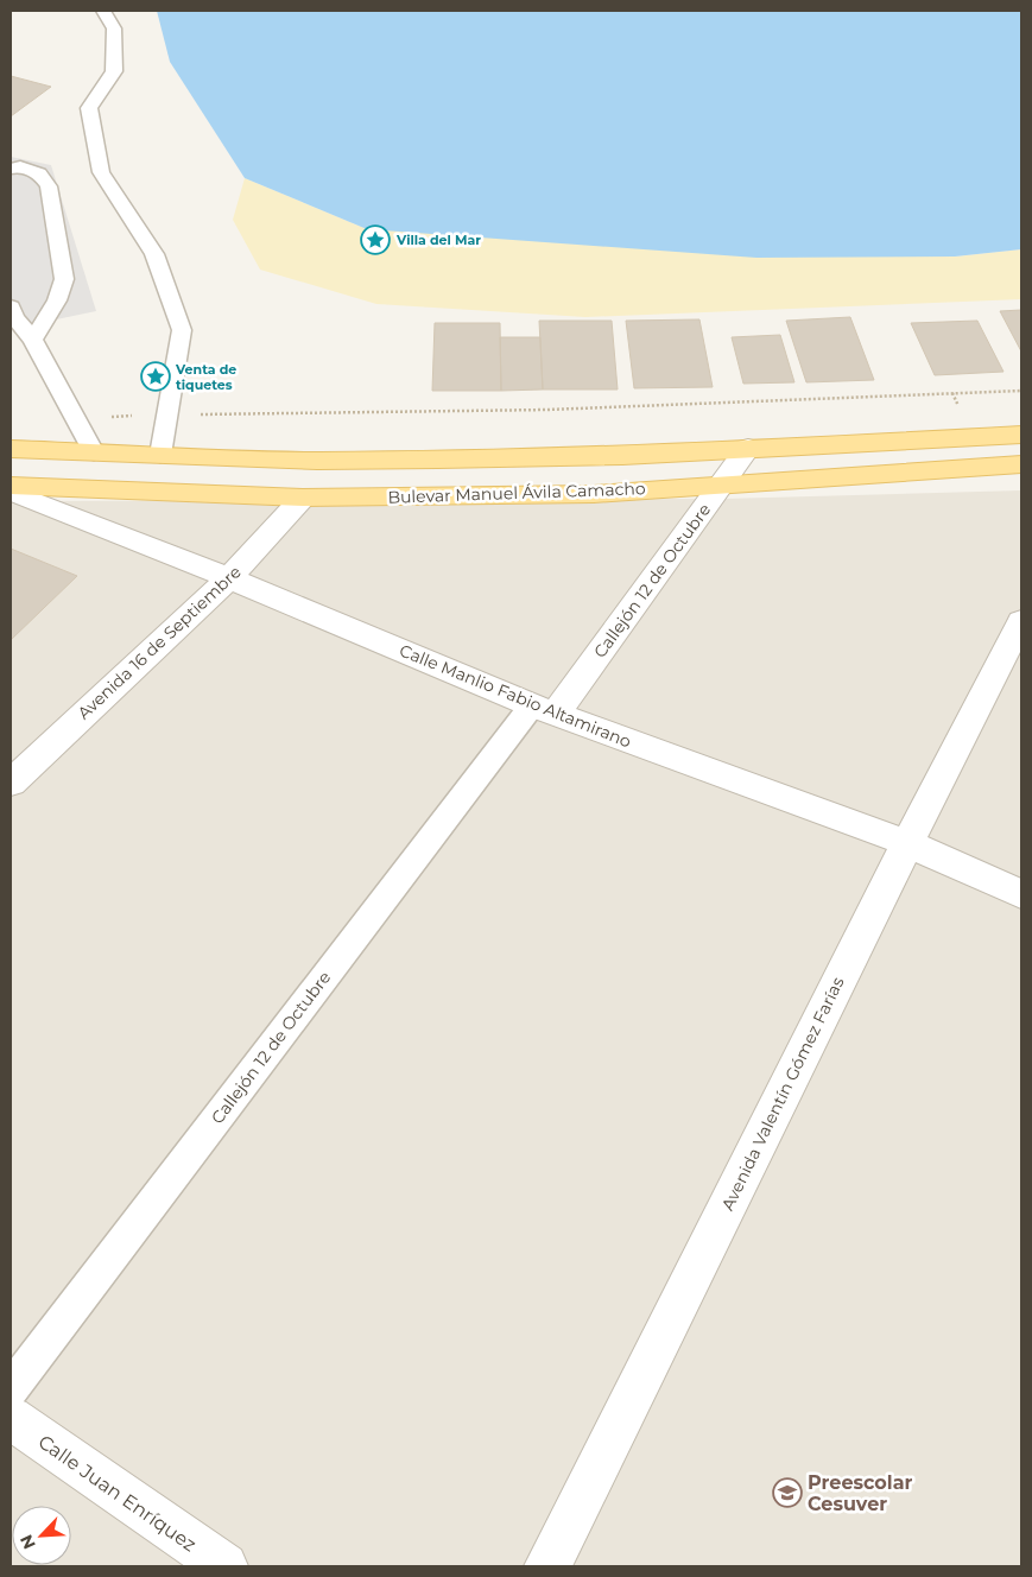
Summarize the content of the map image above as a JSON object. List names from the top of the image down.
{
  "streets": {
    "main road": ["Bulevar Manuel Ávila Camacho"],
    "street": [
      "Callejón 12 de Octubre",
      "Avenida 16 de Septiembre",
      "Calle Manlio Fabio Altamirano",
      "Avenida Valentín Gómez Farías",
      "Calle Juan Enríquez"
    ]
  },
  "crossings": [
    ["Bulevar Manuel Ávila Camacho", "Callejón 12 de Octubre"],
    ["Bulevar Manuel Ávila Camacho", "Avenida 16 de Septiembre"],
    ["Callejón 12 de Octubre", "Calle Manlio Fabio Altamirano"],
    ["Avenida 16 de Septiembre", "Calle Manlio Fabio Altamirano"],
    ["Calle Manlio Fabio Altamirano", "Avenida Valentín Gómez Farías"]
  ],
  "places": {
    "place": ["Villa del Mar", "Venta de tiquetes"],
    "school or university": ["Preescolar Cesuver"]
  },
  "north": "bottom left"
}
